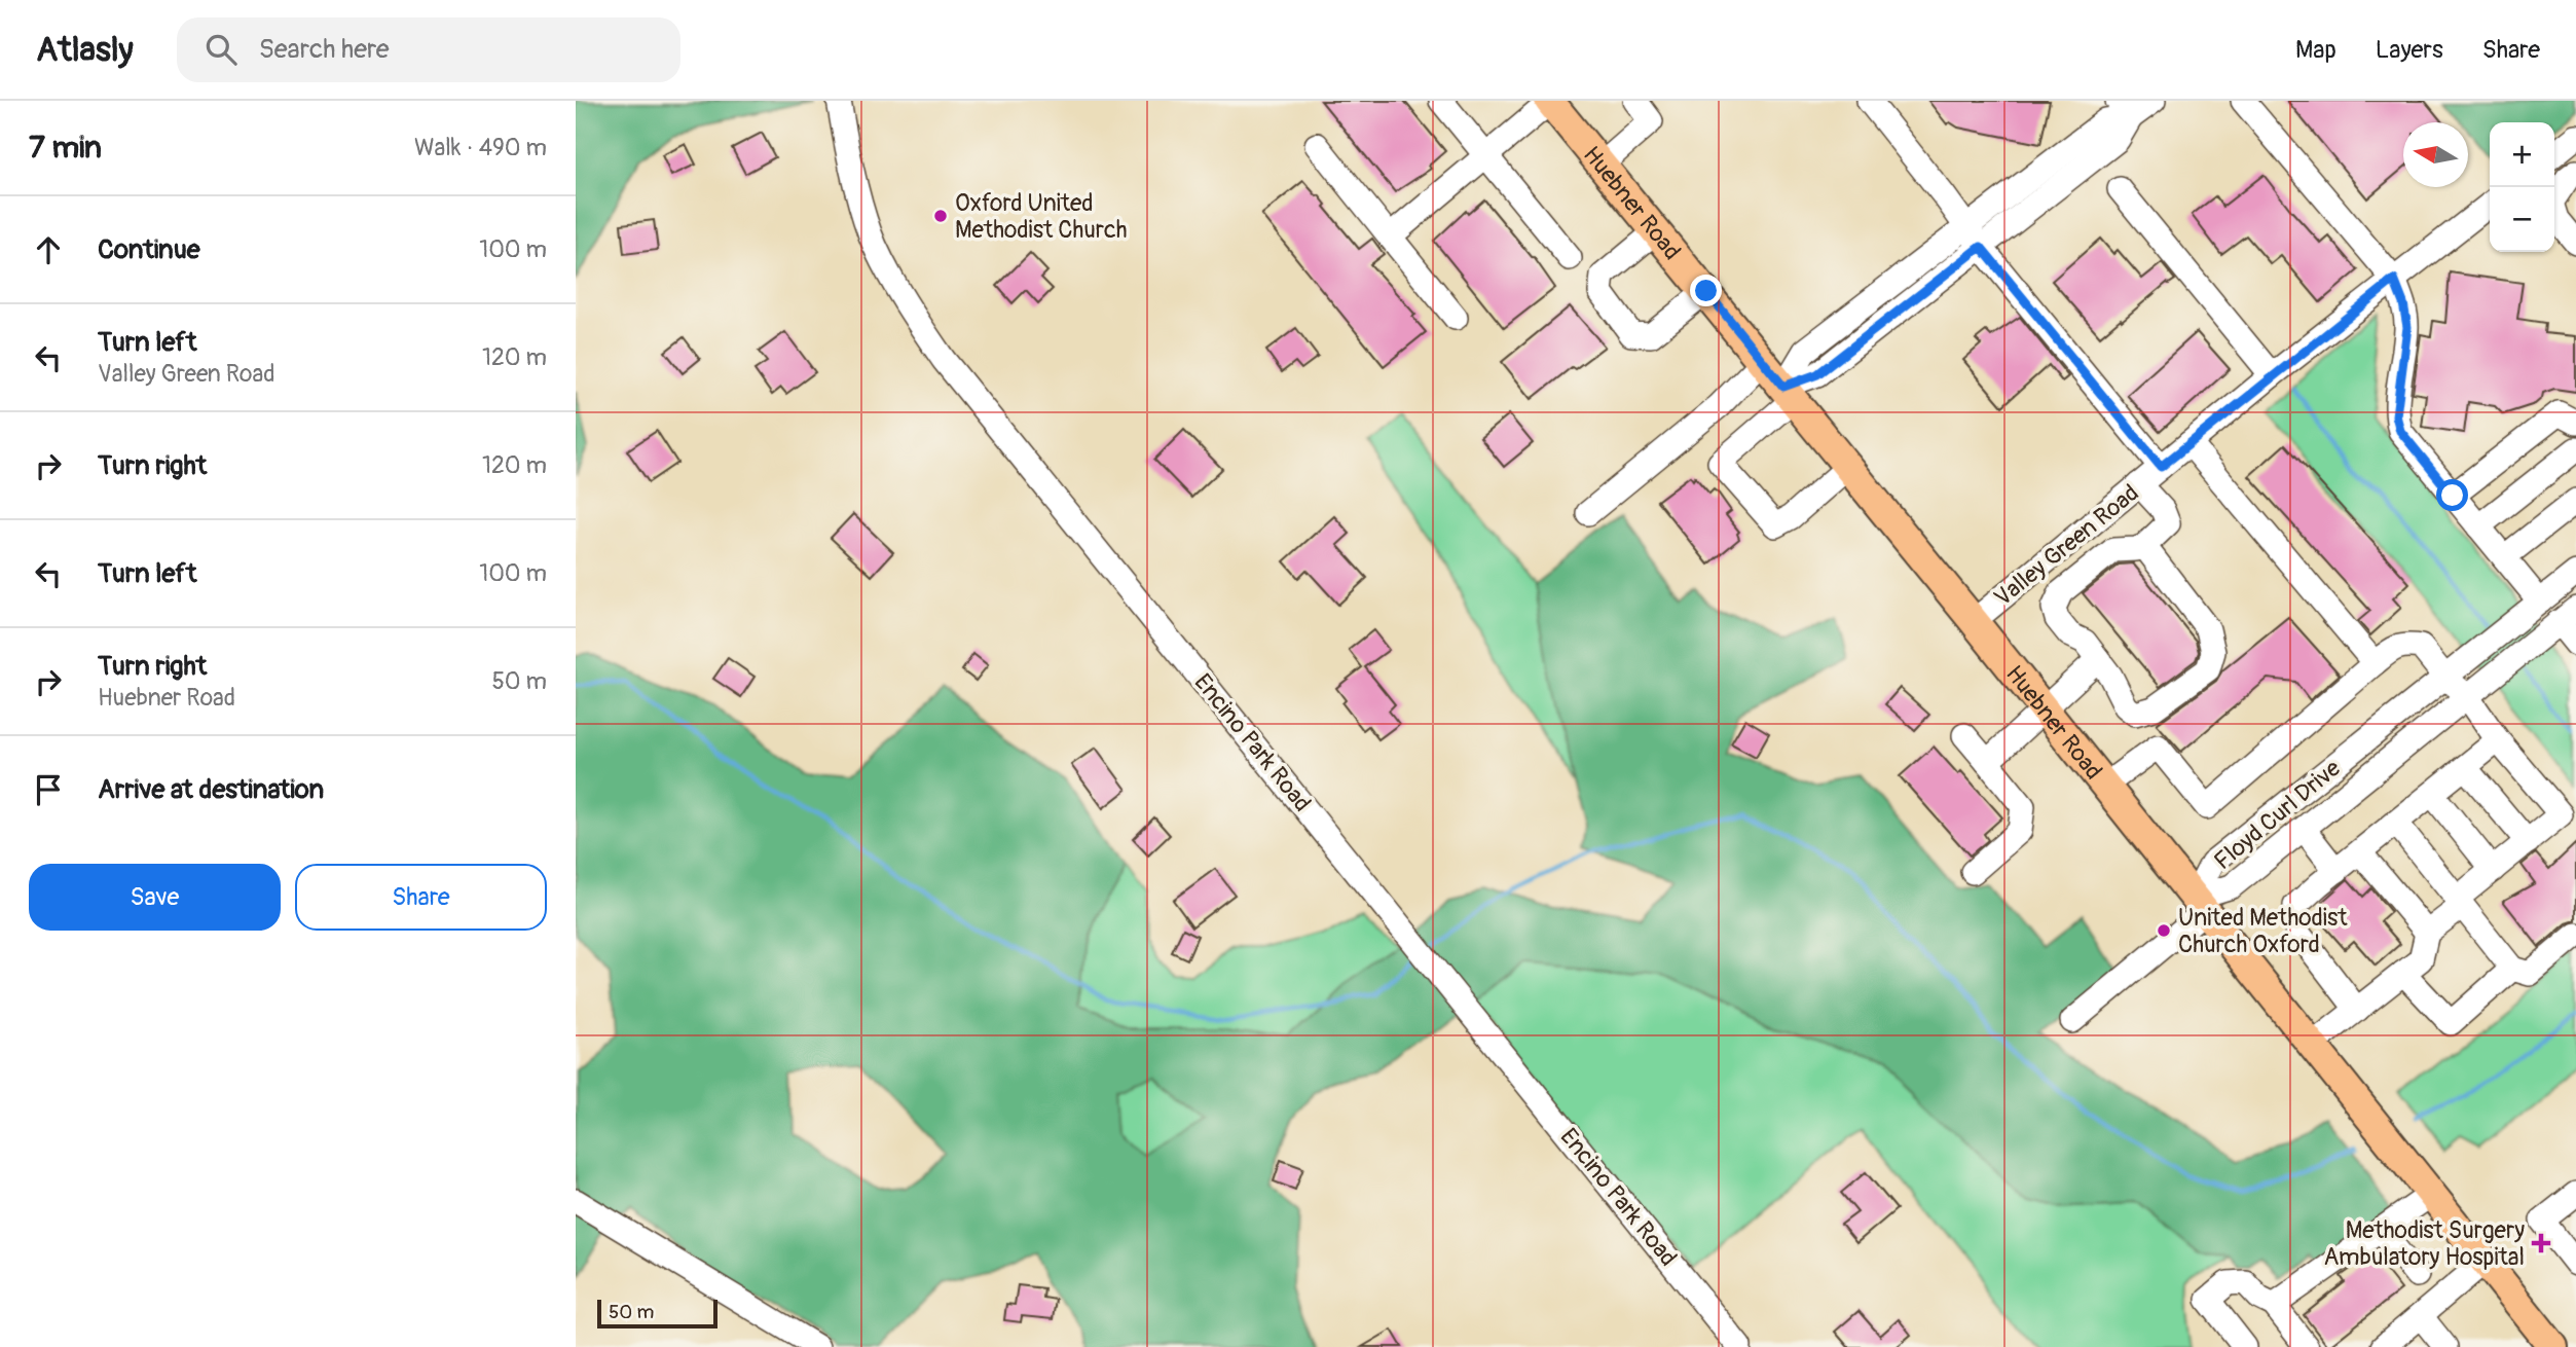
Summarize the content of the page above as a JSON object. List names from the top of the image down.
{
  "streets": {
    "main road": ["Huebner Road"],
    "street": ["Valley Green Road", "Encino Park Road", "Floyd Curl Drive"]
  },
  "crossings": [
    ["Huebner Road", "Valley Green Road"],
    ["Huebner Road", "Floyd Curl Drive"]
  ],
  "places": {
    "other": ["Oxford United Methodist Church", "United Methodist Church Oxford"],
    "health": ["Methodist Surgery Ambulatory Hospital"]
  },
  "scale_bar": "50 m",
  "north": "left",
  "page": {
    "header": "Atlasly",
    "search": "Search here",
    "nav": ["Map", "Layers", "Share"],
    "heading": ["7 min", "Walk · 490 m"],
    "map_buttons": ["+", "−"],
    "list": [
      ["Continue", "100 m"],
      ["Turn left", "Valley Green Road", "120 m"],
      ["Turn right", "120 m"],
      ["Turn left", "100 m"],
      ["Turn right", "Huebner Road", "50 m"],
      "Arrive at destination"
    ],
    "buttons": ["Save", "Share"],
    "scale": "50 m"
  }
}
